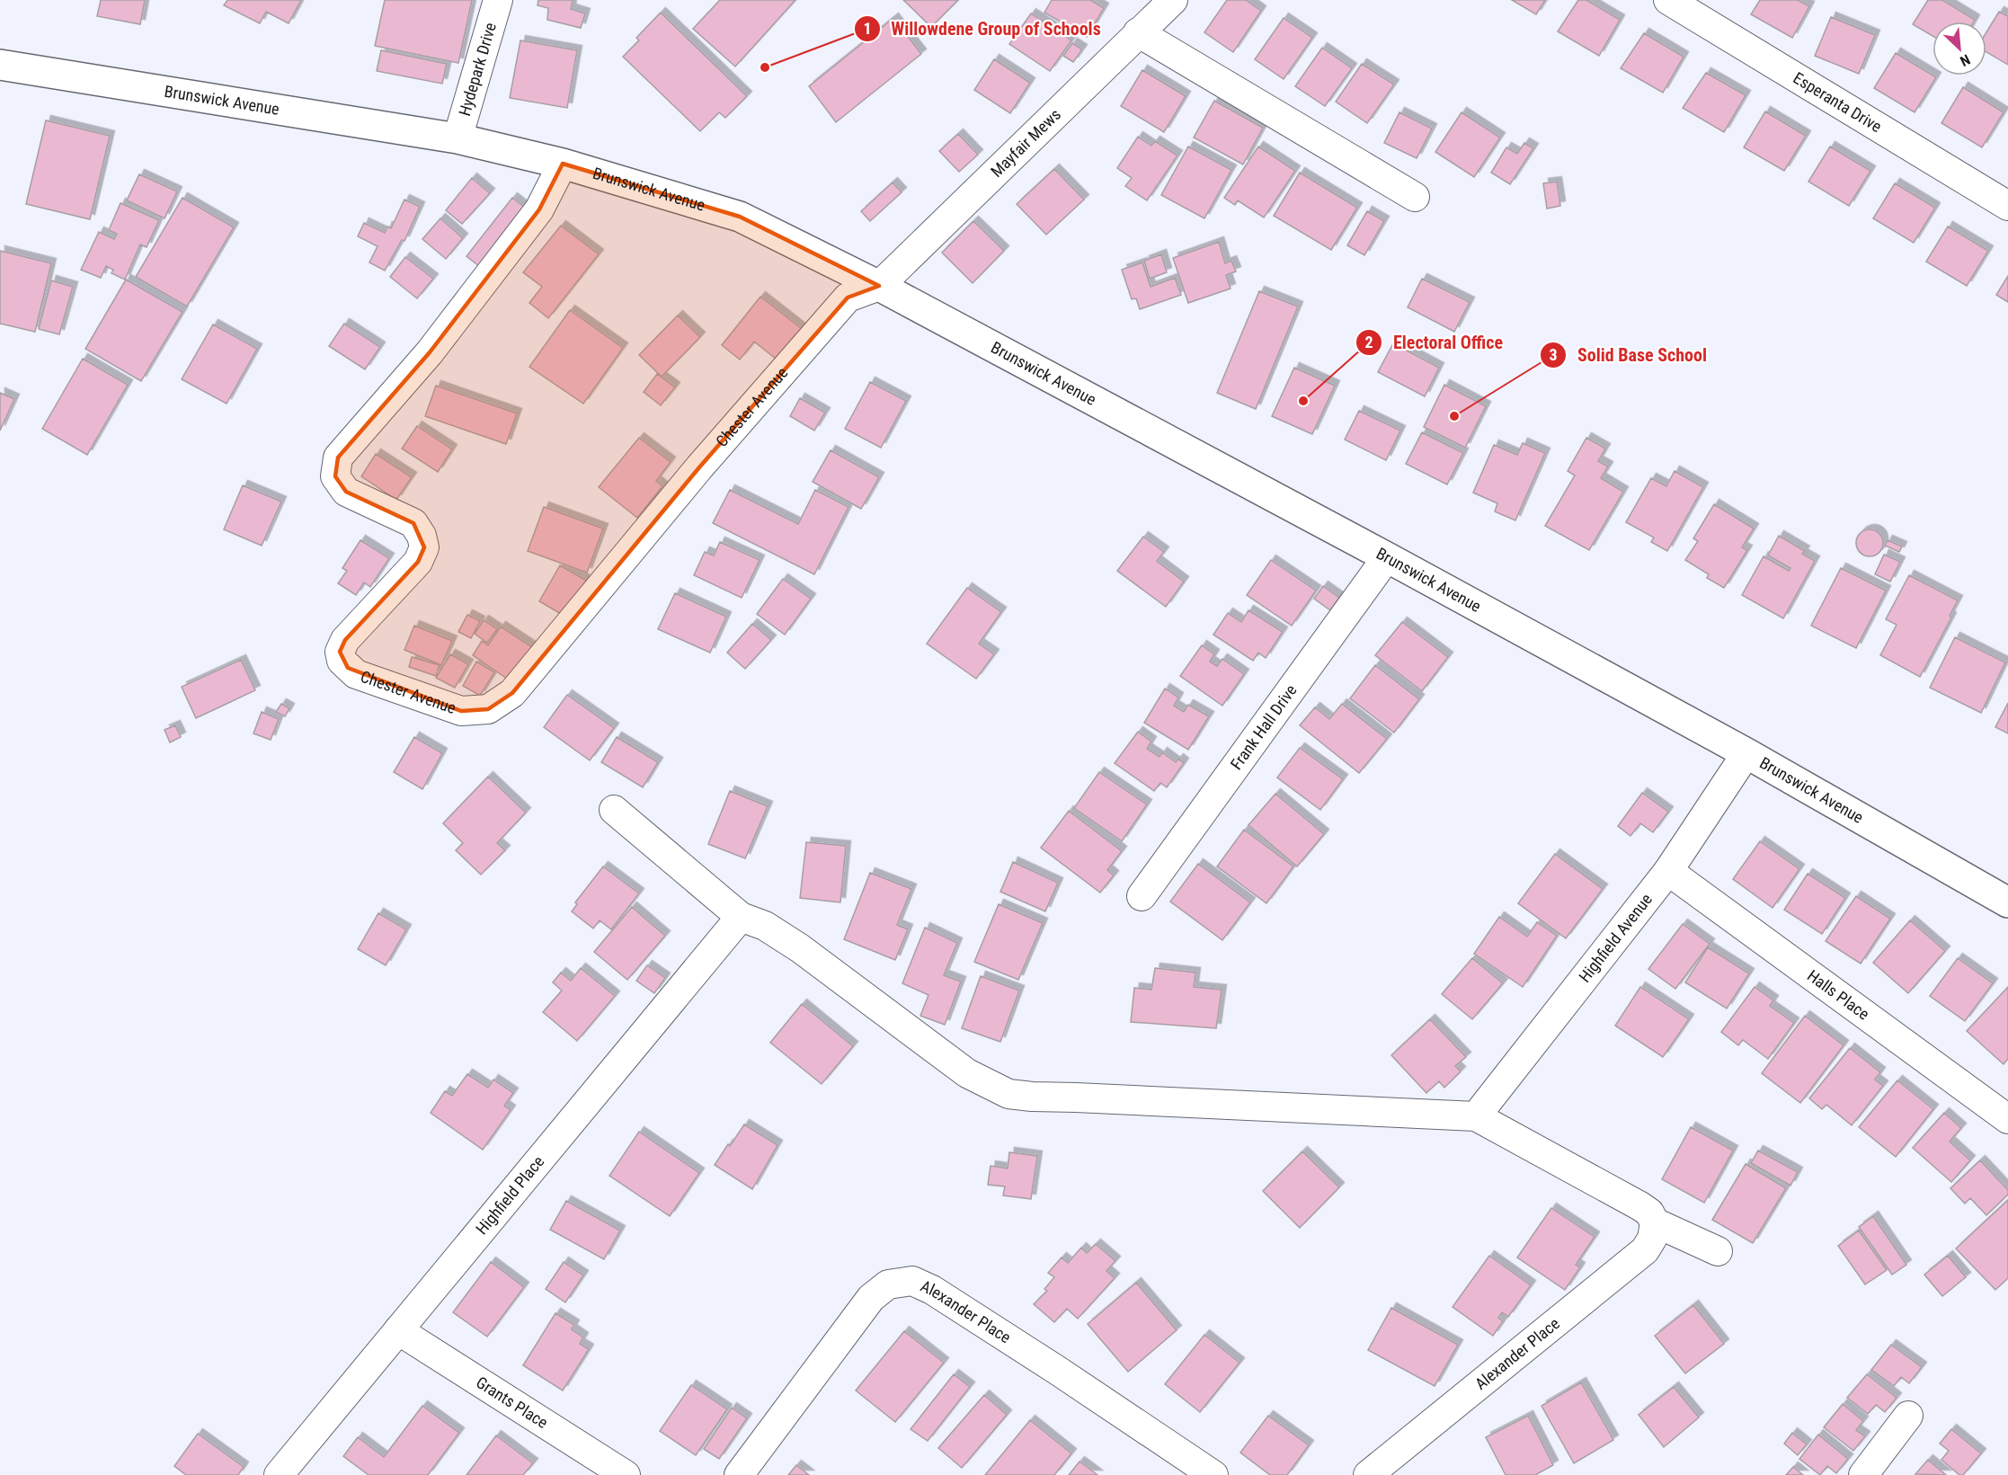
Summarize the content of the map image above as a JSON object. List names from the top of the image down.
{
  "streets": {
    "main road": ["Brunswick Avenue"],
    "street": [
      "Hydepark Drive",
      "Esperanta Drive",
      "Mayfair Mews",
      "Chester Avenue",
      "Frank Hall Drive",
      "Highfield Avenue",
      "Halls Place",
      "Highfield Place",
      "Alexander Place",
      "Grants Place"
    ]
  },
  "crossings": [
    ["Hydepark Drive", "Brunswick Avenue"],
    ["Brunswick Avenue", "Mayfair Mews"],
    ["Brunswick Avenue", "Chester Avenue"],
    ["Brunswick Avenue", "Frank Hall Drive"],
    ["Brunswick Avenue", "Highfield Avenue"],
    ["Mayfair Mews", "Chester Avenue"],
    ["Highfield Avenue", "Halls Place"],
    ["Highfield Place", "Grants Place"]
  ],
  "places": ["Willowdene Group of Schools", "Electoral Office", "Solid Base School"],
  "north": "bottom right"
}
